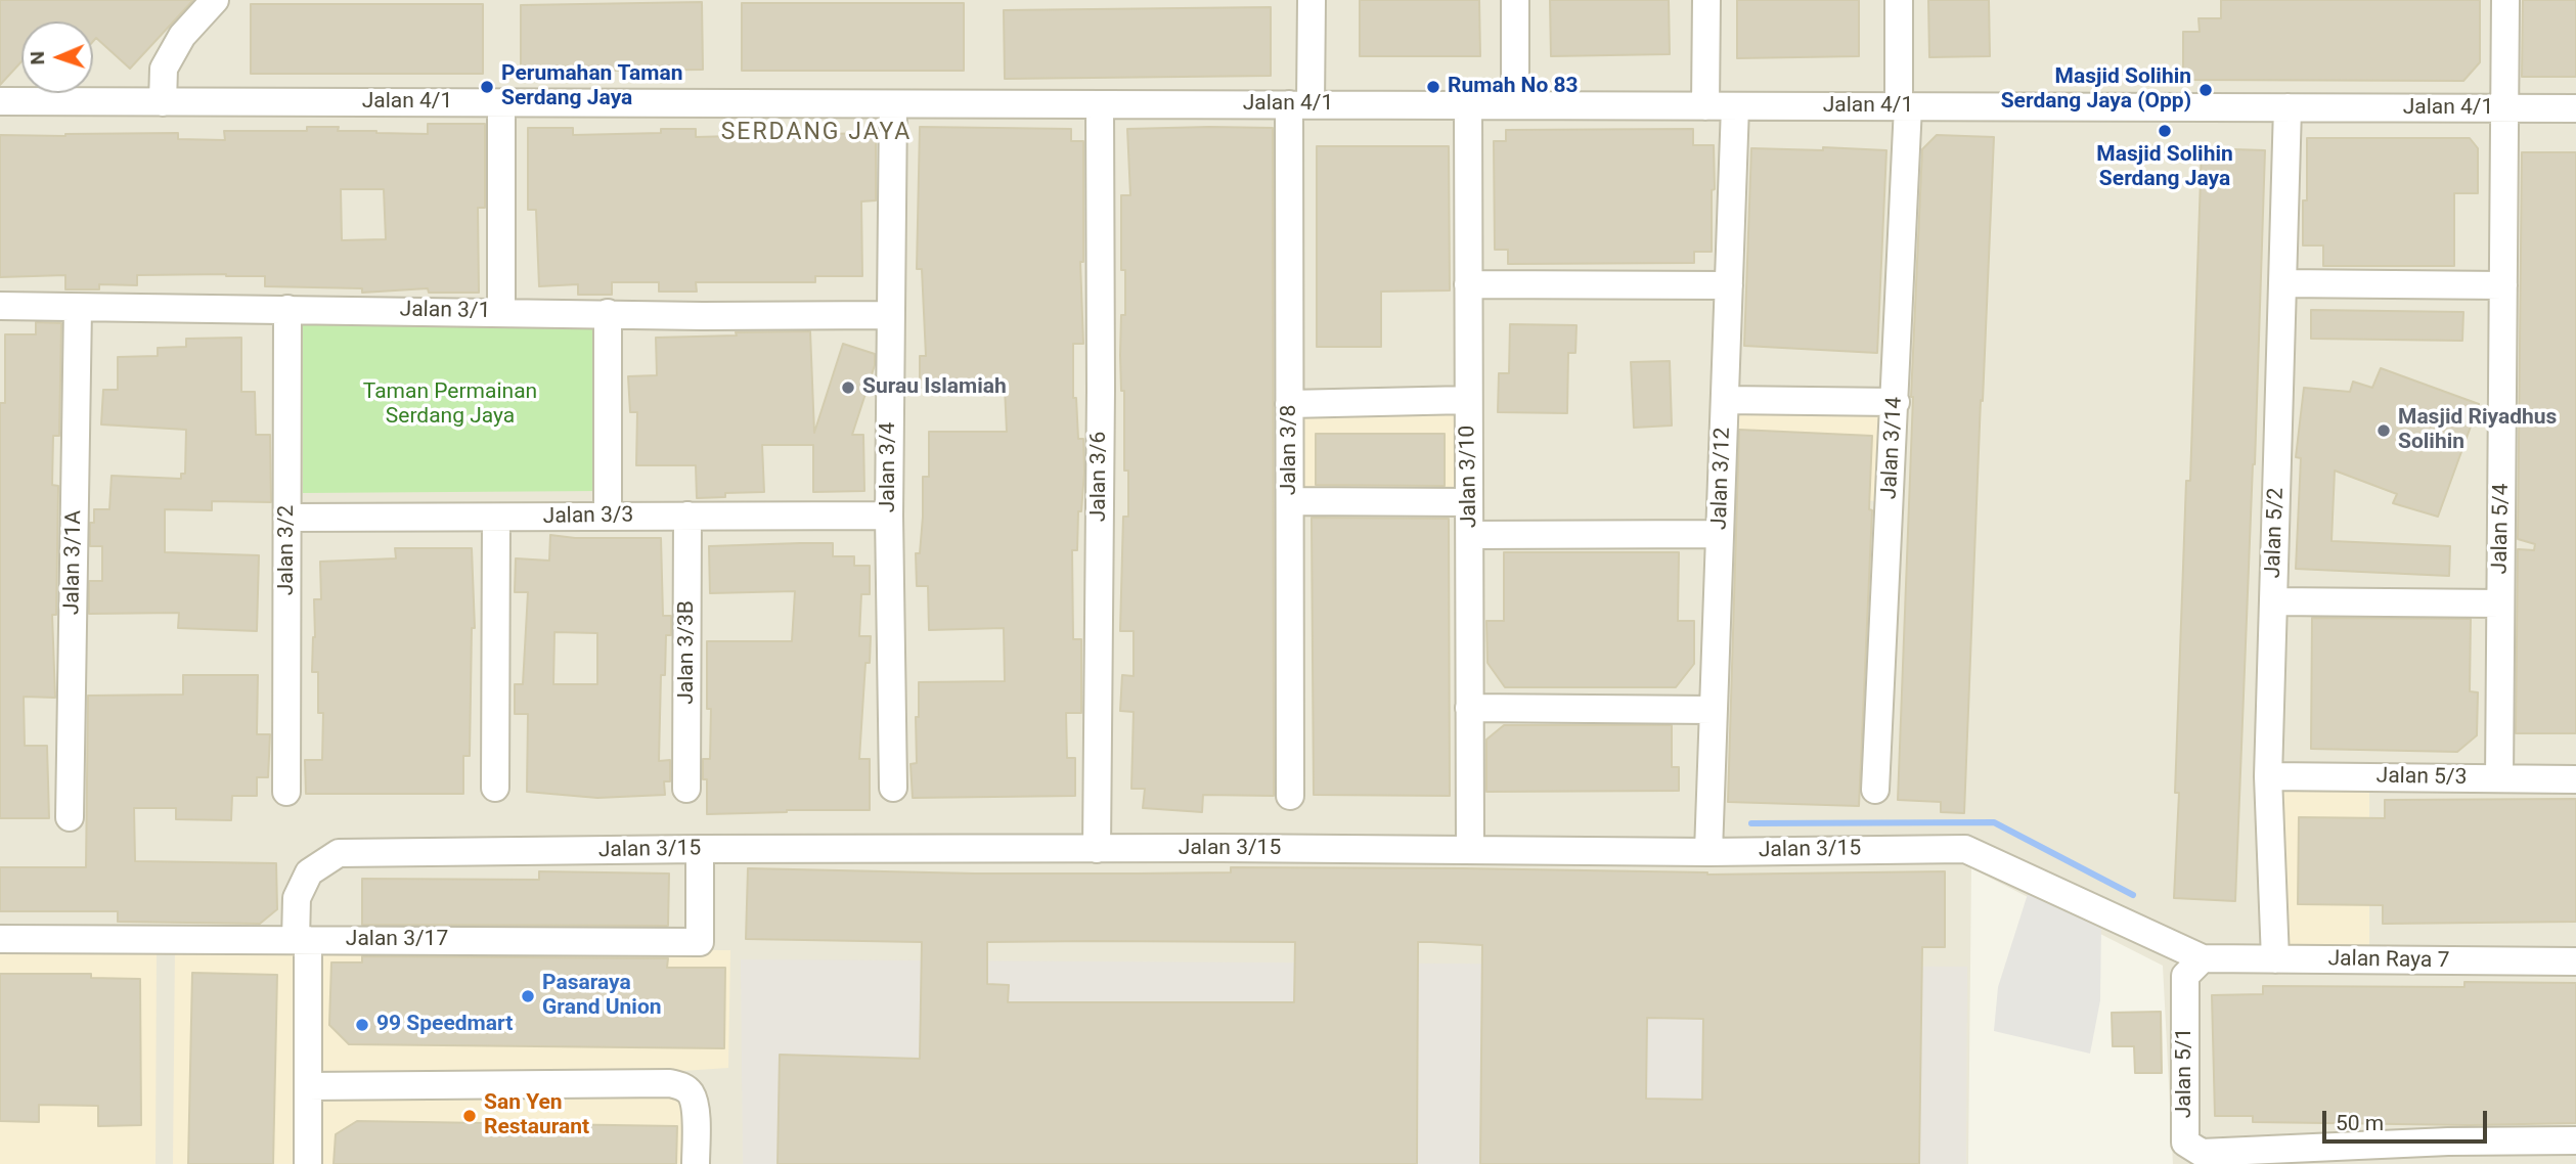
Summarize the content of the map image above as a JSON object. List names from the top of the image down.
{
  "streets": {
    "street": [
      "Jalan 4/1",
      "Jalan 3/1",
      "Jalan 3/14",
      "Jalan 3/8",
      "Jalan 3/4",
      "Jalan 3/6",
      "Jalan 3/10",
      "Jalan 3/12",
      "Jalan 3/3",
      "Jalan 5/4",
      "Jalan 5/2",
      "Jalan 3/2",
      "Jalan 3/1A",
      "Jalan 3/3B",
      "Jalan 5/3",
      "Jalan 3/15",
      "Jalan 3/17",
      "Jalan Raya 7",
      "Jalan 5/1"
    ]
  },
  "crossings": [
    ["Jalan 4/1", "Jalan 3/14"],
    ["Jalan 4/1", "Jalan 3/8"],
    ["Jalan 4/1", "Jalan 3/4"],
    ["Jalan 4/1", "Jalan 3/6"],
    ["Jalan 4/1", "Jalan 3/10"],
    ["Jalan 4/1", "Jalan 3/12"],
    ["Jalan 4/1", "Jalan 5/4"],
    ["Jalan 4/1", "Jalan 5/2"],
    ["Jalan 3/1", "Jalan 3/4"],
    ["Jalan 3/1", "Jalan 3/2"],
    ["Jalan 3/1", "Jalan 3/1A"],
    ["Jalan 3/4", "Jalan 3/3"],
    ["Jalan 3/6", "Jalan 3/15"],
    ["Jalan 3/10", "Jalan 3/15"],
    ["Jalan 3/12", "Jalan 3/15"],
    ["Jalan 3/3", "Jalan 3/2"],
    ["Jalan 3/3", "Jalan 3/3B"],
    ["Jalan 5/4", "Jalan 5/3"],
    ["Jalan 5/2", "Jalan 5/3"],
    ["Jalan 5/2", "Jalan Raya 7"],
    ["Jalan 3/15", "Jalan 3/17"],
    ["Jalan 3/15", "Jalan Raya 7"],
    ["Jalan 3/15", "Jalan 5/1"],
    ["Jalan Raya 7", "Jalan 5/1"]
  ],
  "districts": ["SERDANG JAYA"],
  "parks": ["Taman Permainan Serdang Jaya"],
  "places": [
    "Perumahan Taman Serdang Jaya",
    "Rumah No 83",
    "Masjid Solihin Serdang Jaya (Opp)",
    "Masjid Solihin Serdang Jaya",
    "Surau Islamiah",
    "Masjid Riyadhus Solihin",
    "Pasaraya Grand Union",
    "99 Speedmart",
    "San Yen Restaurant"
  ],
  "scale_bar": "50 m",
  "north": "left"
}
